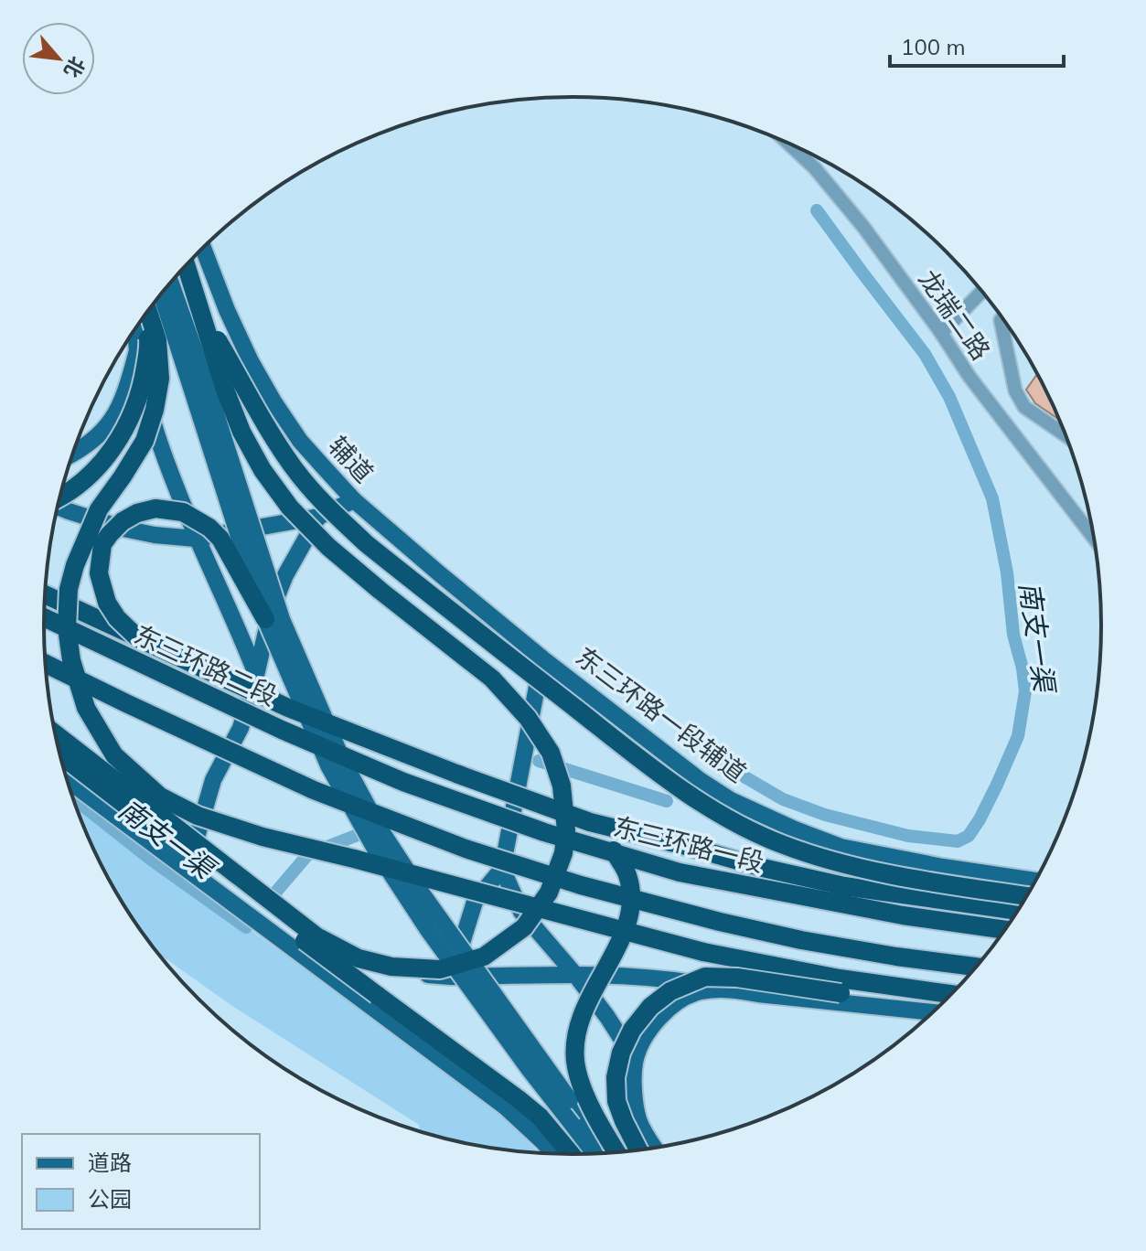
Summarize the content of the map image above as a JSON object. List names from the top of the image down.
{
  "streets": {
    "highway": ["东三环路二段", "东三环路一段"],
    "main road": ["辅道", "东三环路一段辅道"],
    "street": ["龙瑞二路"]
  },
  "crossings": [
    ["辅道", "东三环路一段辅道"],
    ["东三环路二段", "东三环路一段"]
  ],
  "water": ["南支一渠"],
  "legend": ["道路", "公园"],
  "scale_bar": "100 m",
  "north": "bottom right"
}
